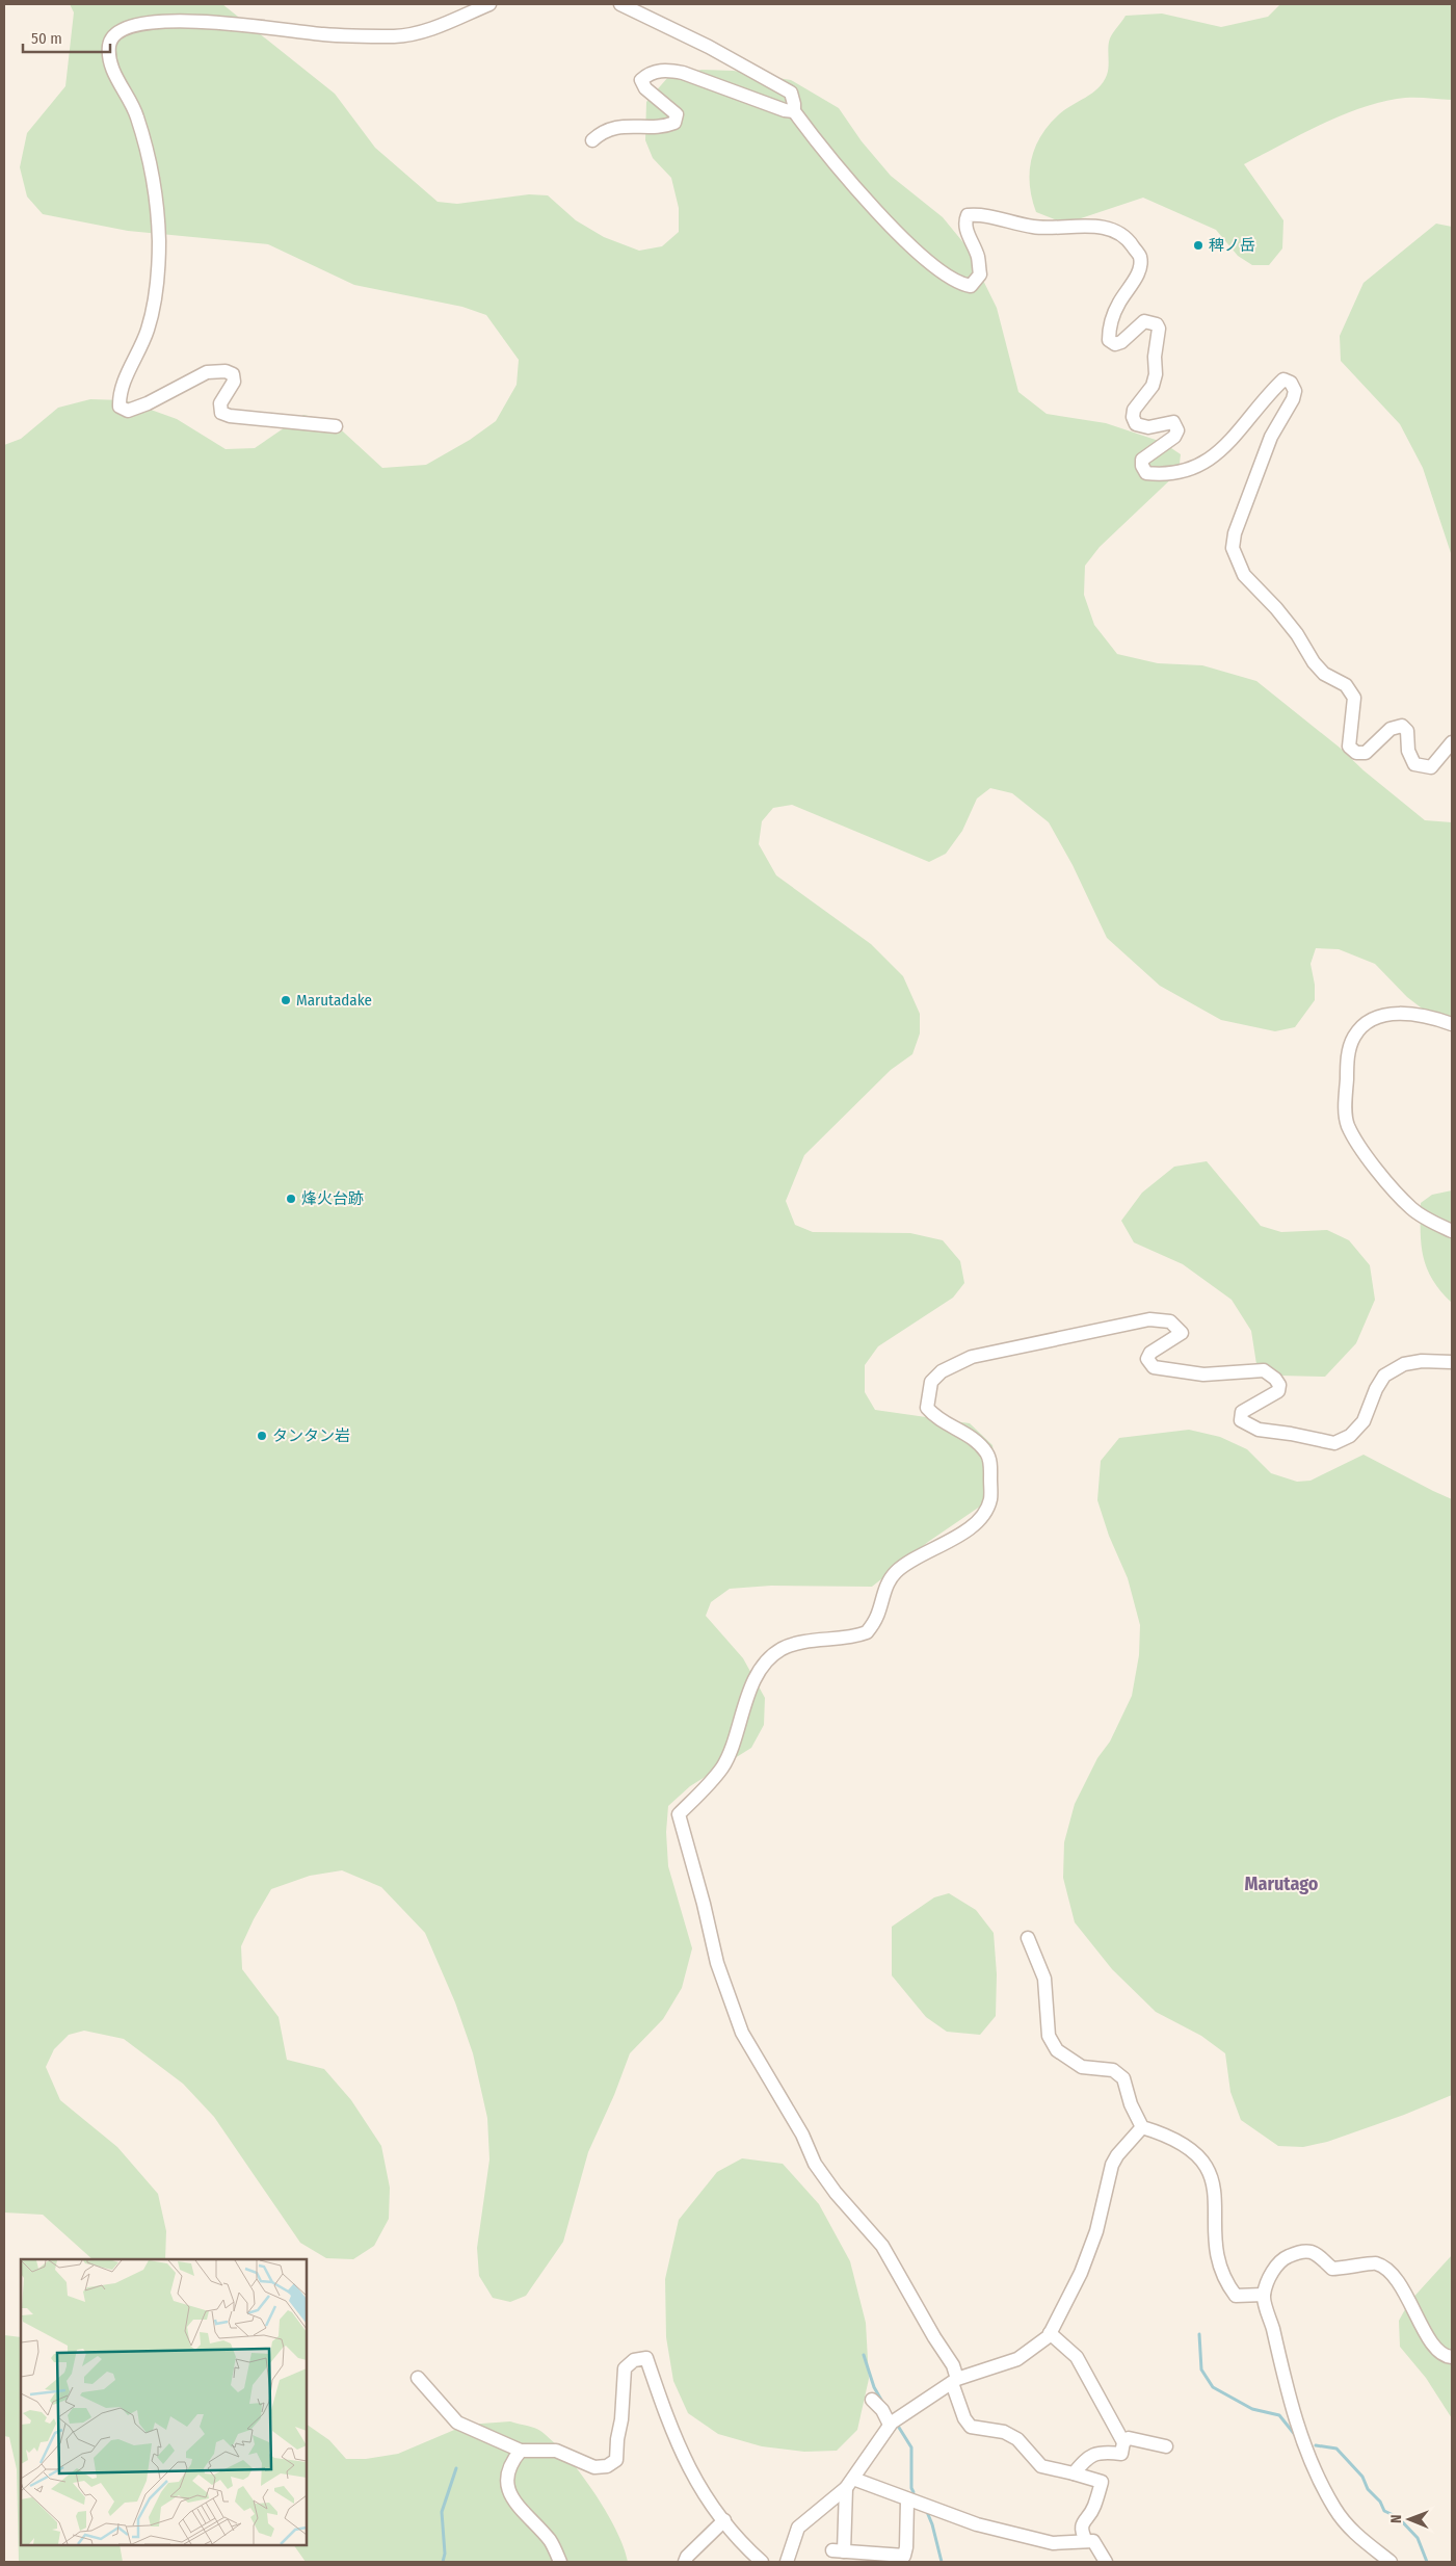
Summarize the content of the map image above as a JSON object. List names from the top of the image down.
{
  "districts": ["Marutago"],
  "places": [
    "稗ノ岳",
    "Marutadake",
    "烽火台跡",
    "タンタン岩"
  ],
  "scale_bar": "50 m",
  "north": "left"
}
